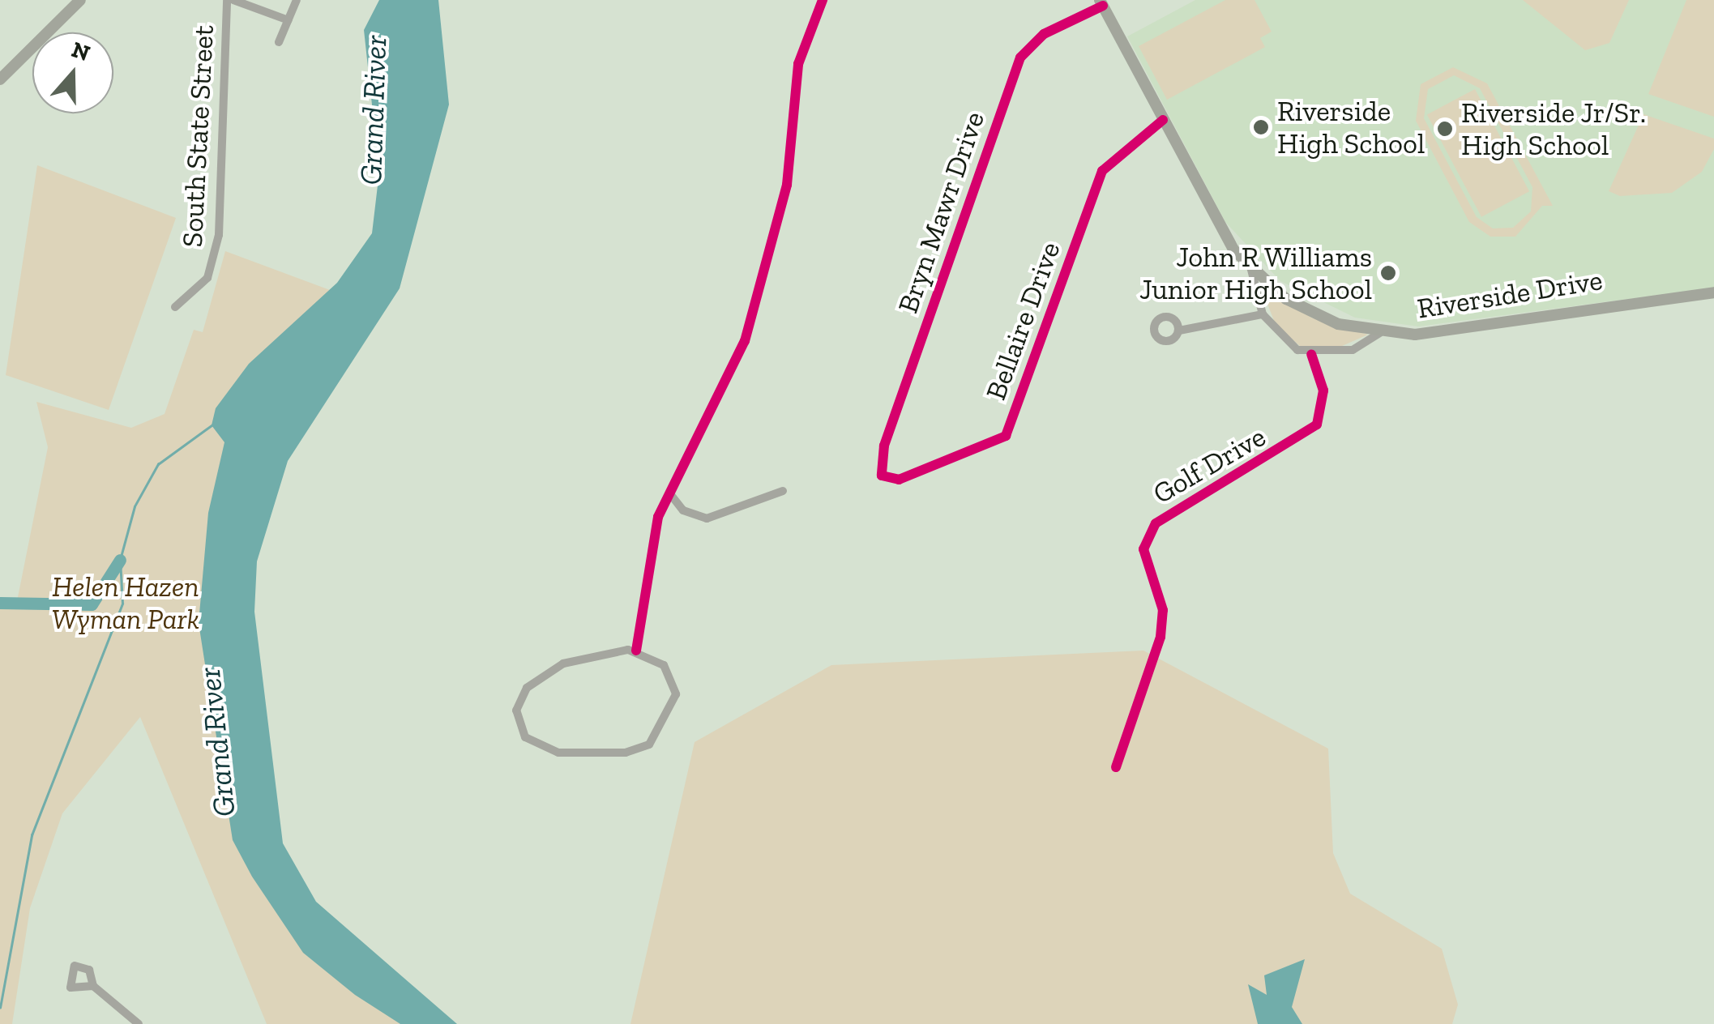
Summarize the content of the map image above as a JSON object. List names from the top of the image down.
{
  "streets": {
    "main road": ["Riverside Drive"],
    "street": [
      "South State Street",
      "Bryn Mawr Drive",
      "Bellaire Drive",
      "Golf Drive"
    ]
  },
  "crossings": [
    ["Bryn Mawr Drive", "Riverside Drive"],
    ["Bryn Mawr Drive", "Bellaire Drive"],
    ["Riverside Drive", "Bellaire Drive"]
  ],
  "water": ["Grand River"],
  "parks": ["Helen Hazen Wyman Park"],
  "places": ["Riverside High School", "Riverside Jr/Sr. High School", "John R Williams Junior High School"],
  "north": "top"
}
